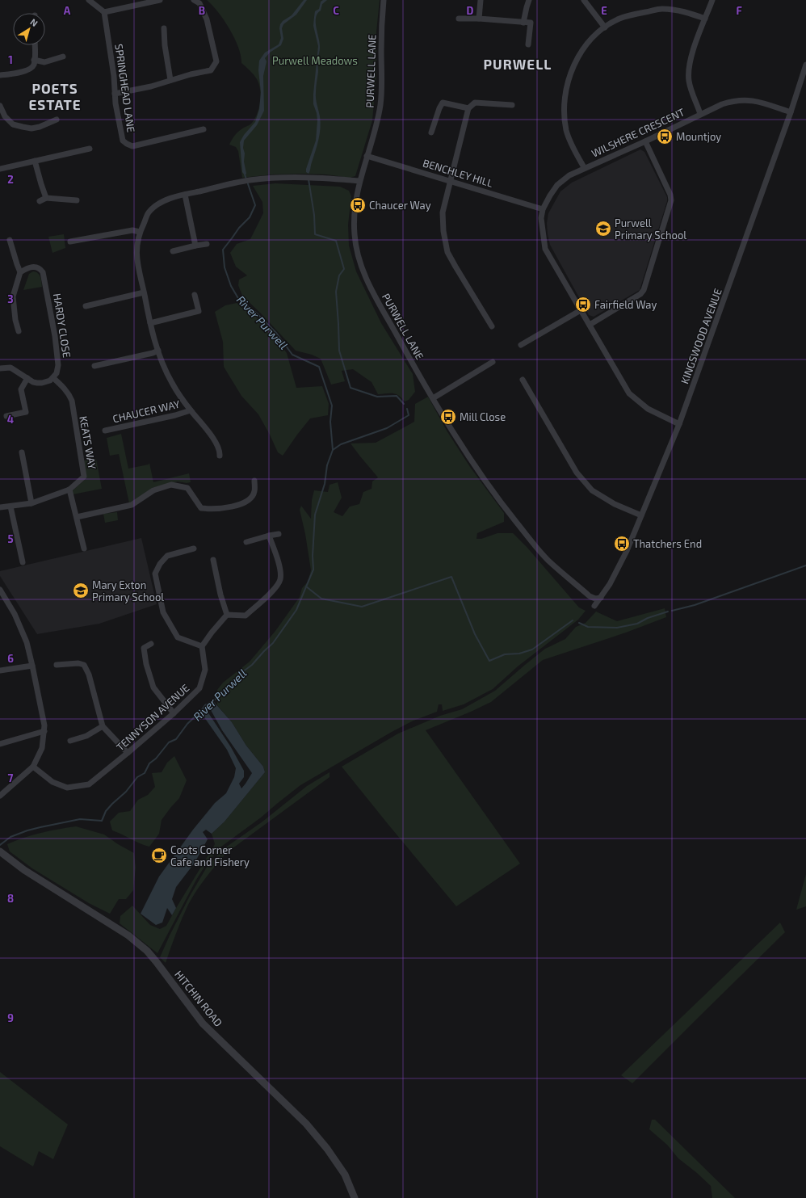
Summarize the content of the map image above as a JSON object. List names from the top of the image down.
{
  "streets": {
    "street": [
      "PURWELL LANE",
      "SPRINGHEAD LANE",
      "WILSHERE CRESCENT",
      "BENCHLEY HILL",
      "HARDY CLOSE",
      "KINGSWOOD AVENUE",
      "CHAUCER WAY",
      "KEATS WAY",
      "TENNYSON AVENUE",
      "HITCHIN ROAD"
    ]
  },
  "crossings": [
    ["PURWELL LANE", "BENCHLEY HILL"],
    ["PURWELL LANE", "KINGSWOOD AVENUE"],
    ["PURWELL LANE", "CHAUCER WAY"],
    ["WILSHERE CRESCENT", "BENCHLEY HILL"],
    ["WILSHERE CRESCENT", "KINGSWOOD AVENUE"],
    ["HARDY CLOSE", "KEATS WAY"]
  ],
  "districts": ["PURWELL", "POETS ESTATE"],
  "water": ["River Purwell"],
  "parks": ["Purwell Meadows"],
  "places": {
    "bus stop": [
      "Mountjoy",
      "Chaucer Way",
      "Fairfield Way",
      "Mill Close",
      "Thatchers End"
    ],
    "school or university": ["Purwell Primary School", "Mary Exton Primary School"],
    "cafe": ["Coots Corner Cafe and Fishery"]
  },
  "north": "top right",
  "grid": {
    "columns": [
      "A",
      "B",
      "C",
      "D",
      "E",
      "F"
    ],
    "rows": [
      "1",
      "2",
      "3",
      "4",
      "5",
      "6",
      "7",
      "8",
      "9"
    ]
  }
}
